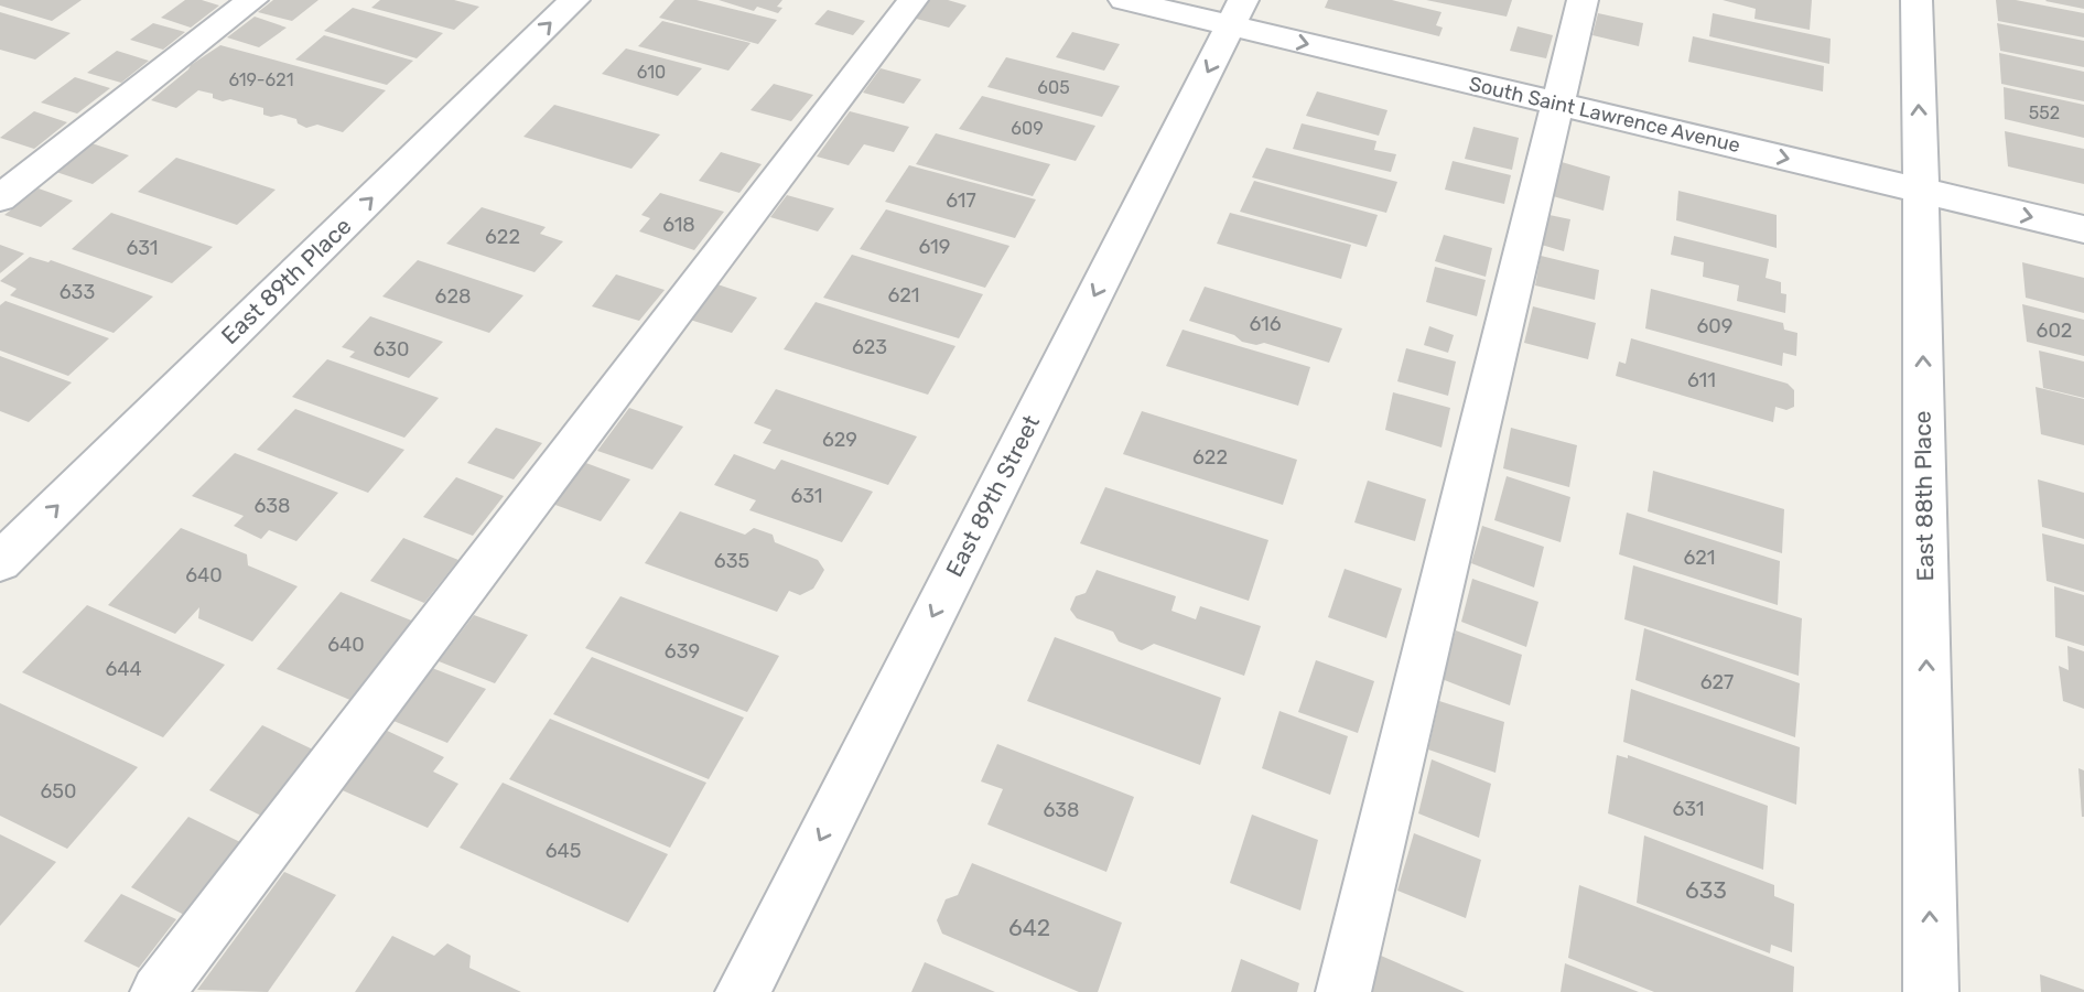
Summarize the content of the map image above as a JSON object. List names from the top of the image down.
{
  "streets": {
    "street": [
      "South Saint Lawrence Avenue",
      "East 89th Place",
      "East 89th Street",
      "East 88th Place"
    ]
  },
  "crossings": [
    ["South Saint Lawrence Avenue", "East 89th Street"],
    ["South Saint Lawrence Avenue", "East 88th Place"]
  ],
  "one_way": ["South Saint Lawrence Avenue", "East 88th Place"],
  "house_numbers": [
    "610",
    "619-621",
    "605",
    "552",
    "609",
    "617",
    "618",
    "622",
    "619",
    "631",
    "633",
    "621",
    "628",
    "616",
    "609",
    "602",
    "623",
    "630",
    "611",
    "629",
    "622",
    "631",
    "638",
    "621",
    "635",
    "640",
    "640",
    "639",
    "644",
    "627",
    "650",
    "631",
    "638",
    "645",
    "633",
    "642"
  ]
}
